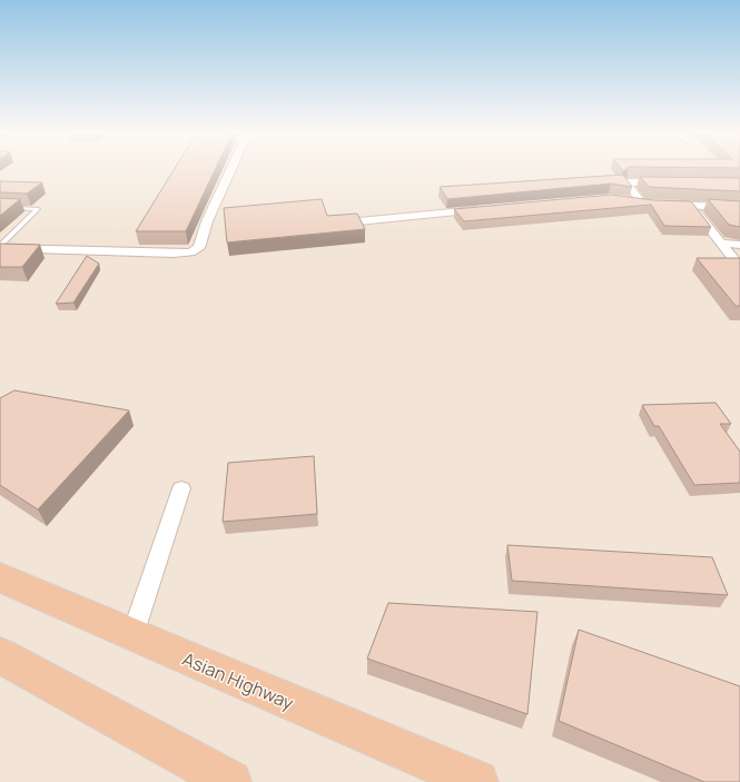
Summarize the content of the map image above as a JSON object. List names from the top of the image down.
{
  "streets": {
    "highway": ["Asian Highway"]
  }
}
